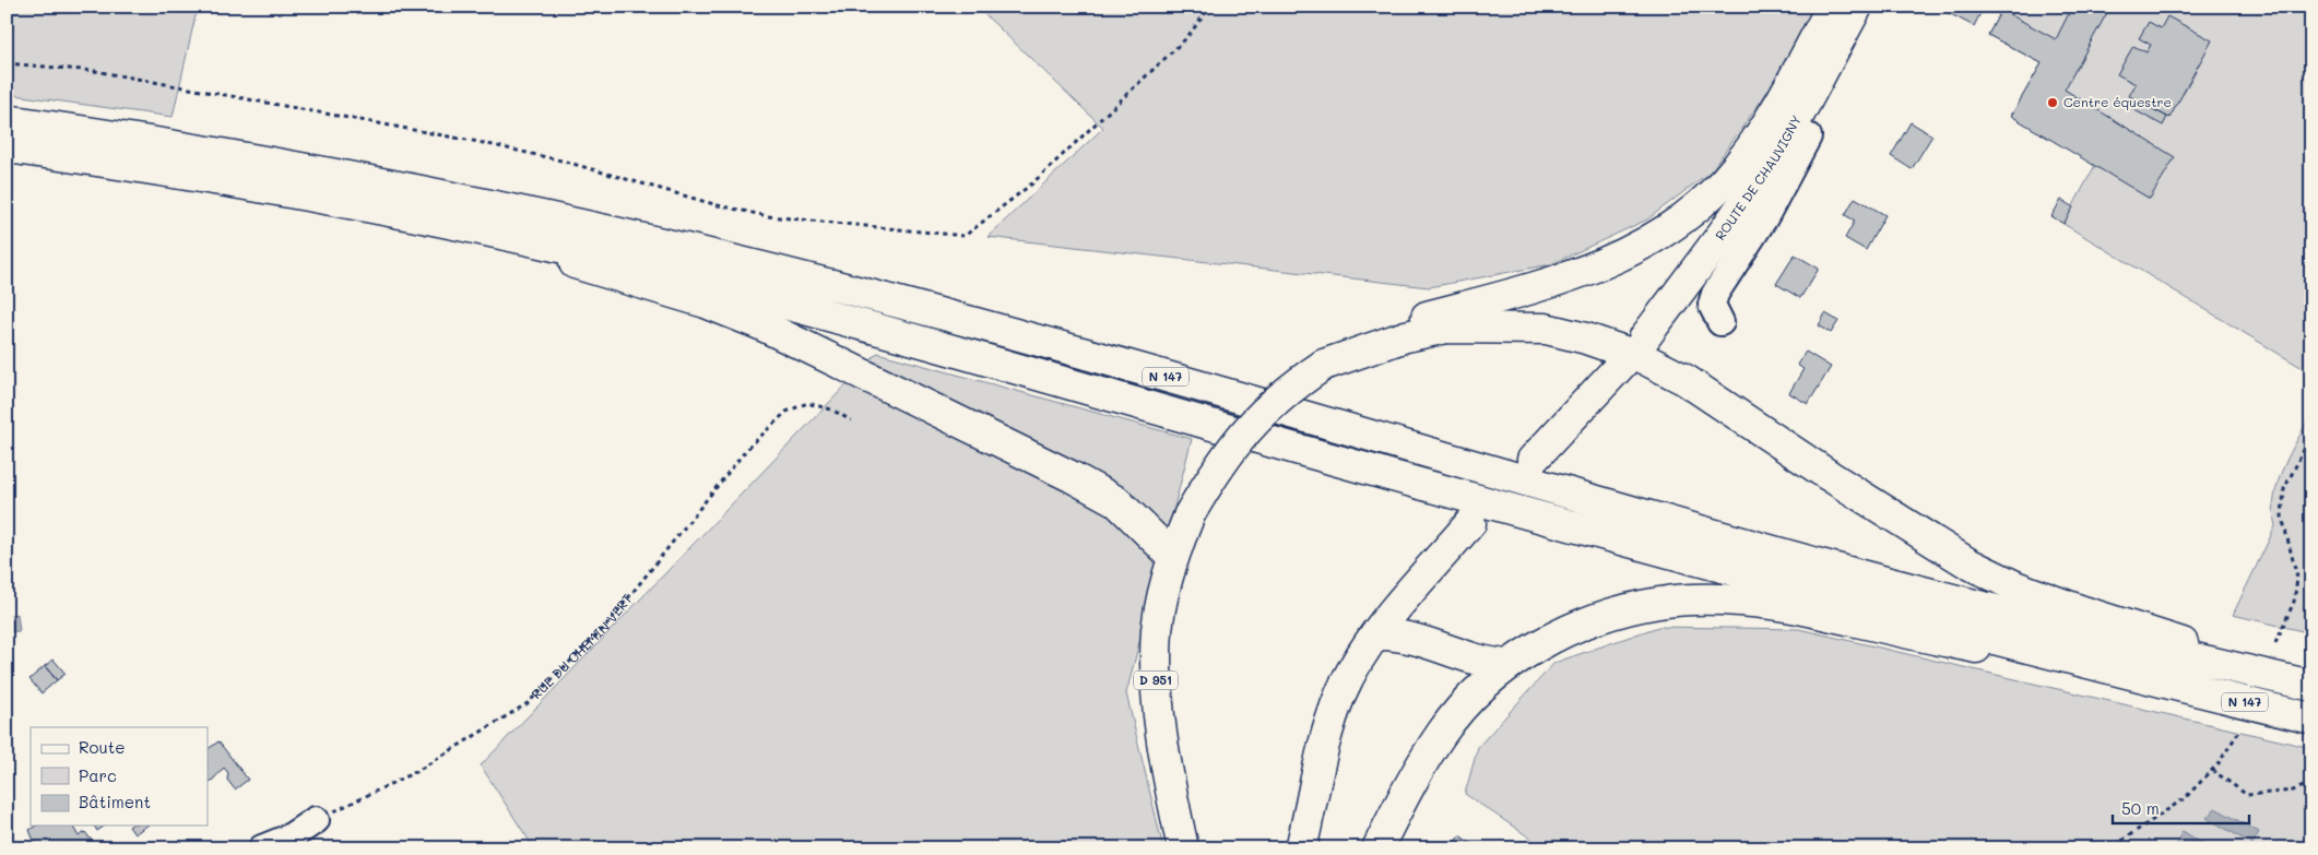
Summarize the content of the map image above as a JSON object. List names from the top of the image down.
{
  "streets": {
    "main road": ["ROUTE DE CHAUVIGNY", "N 147", "D 951"],
    "path": ["RUE DU CHEMIN VERT"]
  },
  "crossings": [
    ["ROUTE DE CHAUVIGNY", "D 951"]
  ],
  "places": ["Centre équestre"],
  "legend": ["Route", "Parc", "Bâtiment"],
  "scale_bar": "50 m"
}
